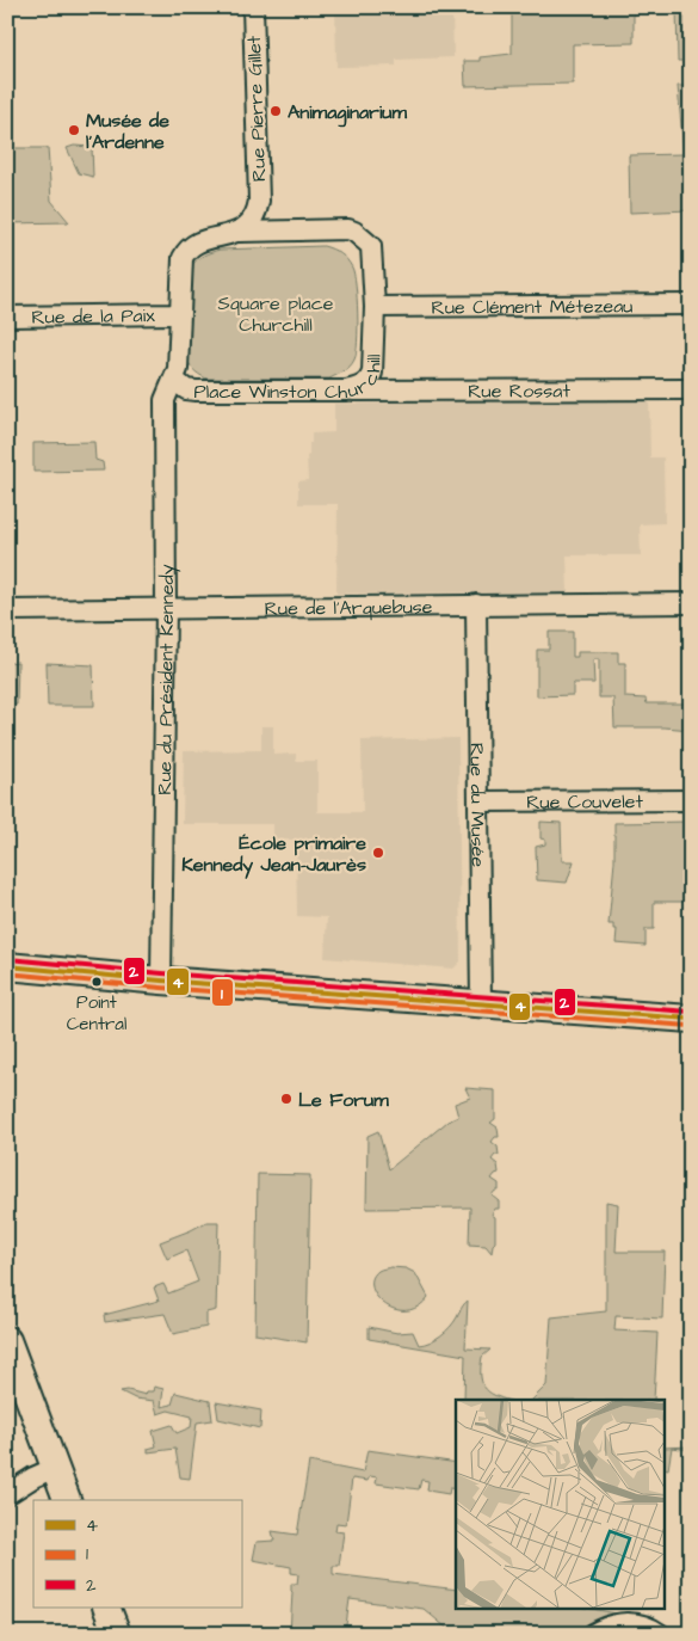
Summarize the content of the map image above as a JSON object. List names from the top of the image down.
{
  "streets": {
    "street": [
      "Rue Pierre Gillet",
      "Rue Clément Métezeau",
      "Rue de la Paix",
      "Place Winston Churchill",
      "Rue Rossat",
      "Rue de l'Arquebuse",
      "Rue du Président Kennedy",
      "Rue Couvelet",
      "Rue du Musée"
    ]
  },
  "crossings": [
    ["Rue Pierre Gillet", "Rue Clément Métezeau"],
    ["Rue Pierre Gillet", "Rue de la Paix"],
    ["Rue Pierre Gillet", "Place Winston Churchill"],
    ["Rue Pierre Gillet", "Rue Rossat"],
    ["Rue Pierre Gillet", "Rue du Président Kennedy"],
    ["Rue Clément Métezeau", "Rue de la Paix"],
    ["Rue Clément Métezeau", "Place Winston Churchill"],
    ["Rue Clément Métezeau", "Rue Rossat"],
    ["Rue Clément Métezeau", "Rue du Président Kennedy"],
    ["Rue de la Paix", "Place Winston Churchill"],
    ["Rue de la Paix", "Rue Rossat"],
    ["Rue de la Paix", "Rue du Président Kennedy"],
    ["Place Winston Churchill", "Rue Rossat"],
    ["Place Winston Churchill", "Rue du Président Kennedy"],
    ["Rue Rossat", "Rue du Président Kennedy"],
    ["Rue de l'Arquebuse", "Rue du Président Kennedy"],
    ["Rue de l'Arquebuse", "Rue du Musée"],
    ["Rue Couvelet", "Rue du Musée"]
  ],
  "parks": ["Square place Churchill"],
  "places": [
    "Animaginarium",
    "Musée de l'Ardenne",
    "École primaire Kennedy Jean-Jaurès",
    "Point Central",
    "Le Forum"
  ],
  "lines": ["transit line 2", "transit line 4", "transit line 1"],
  "legend": ["4", "1", "2"]
}
